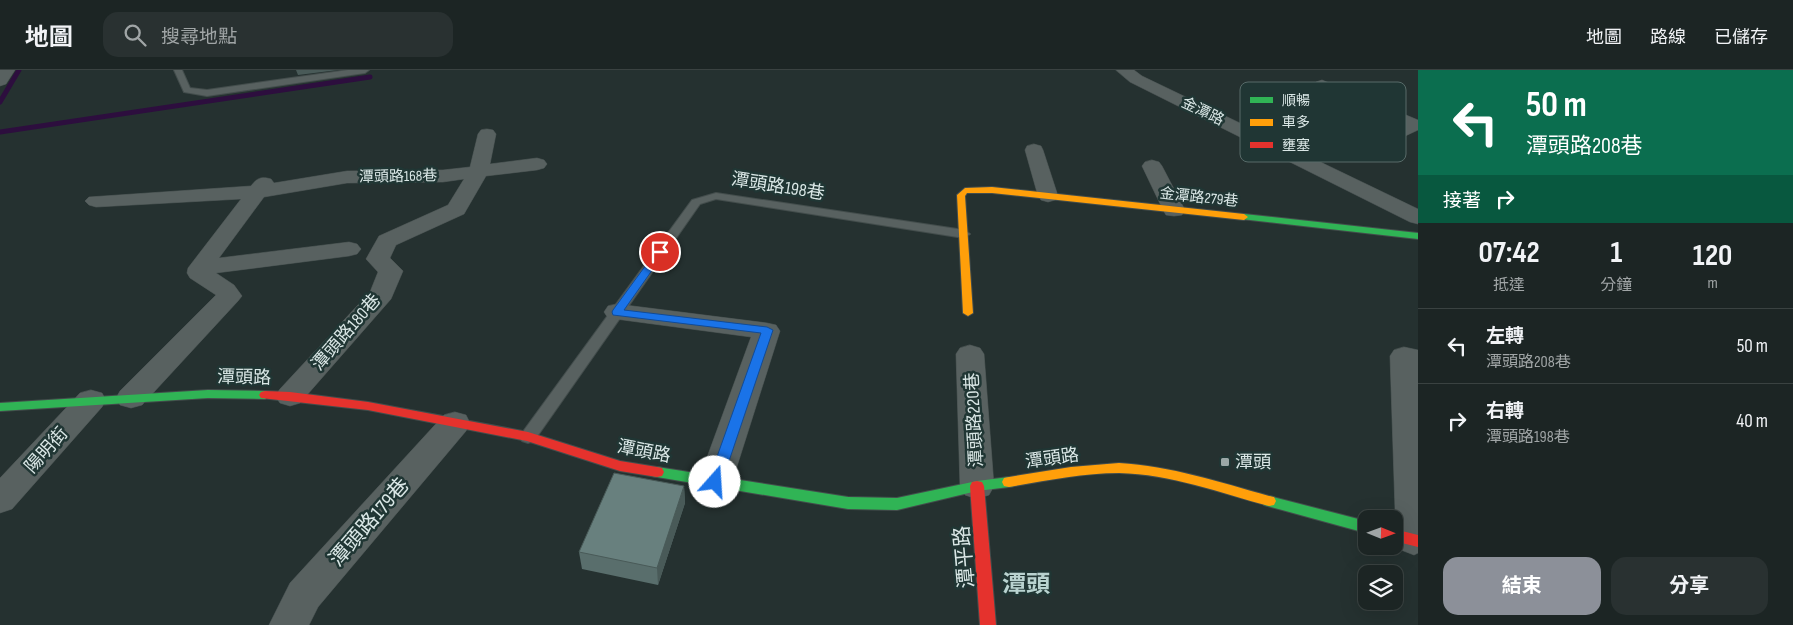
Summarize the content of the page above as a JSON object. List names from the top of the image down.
{
  "streets": {
    "street": [
      "金潭路",
      "潭頭路168巷",
      "金潭路279巷",
      "潭頭路180巷",
      "潭頭路",
      "潭頭路220巷",
      "陽明街",
      "潭頭路179巷",
      "潭平路"
    ],
    "lane": ["潭頭路198巷"]
  },
  "crossings": [
    ["潭頭路168巷", "潭頭路180巷"],
    ["潭頭路198巷", "金潭路279巷"],
    ["潭頭路198巷", "潭頭路"],
    ["潭頭路180巷", "潭頭路"],
    ["潭頭路", "潭頭路220巷"],
    ["潭頭路", "陽明街"],
    ["潭頭路", "潭頭路179巷"],
    ["潭頭路", "潭平路"],
    ["潭頭路220巷", "潭平路"]
  ],
  "districts": ["潭頭"],
  "places": {
    "transit": ["潭頭"]
  },
  "legend": ["順暢", "車多", "壅塞"],
  "north": "right",
  "page": {
    "header": "地圖",
    "search": "搜尋地點",
    "nav": ["地圖", "路線", "已儲存"],
    "turn": ["50 m", "潭頭路208巷"],
    "then": "接著",
    "eta": [
      "07:42",
      "抵達",
      "1",
      "分鐘",
      "120",
      "m"
    ],
    "list": [
      {
        "name": "左轉",
        "note": "潭頭路208巷",
        "value": "50 m"
      },
      {
        "name": "右轉",
        "note": "潭頭路198巷",
        "value": "40 m"
      }
    ],
    "buttons": ["結束", "分享"]
  }
}
